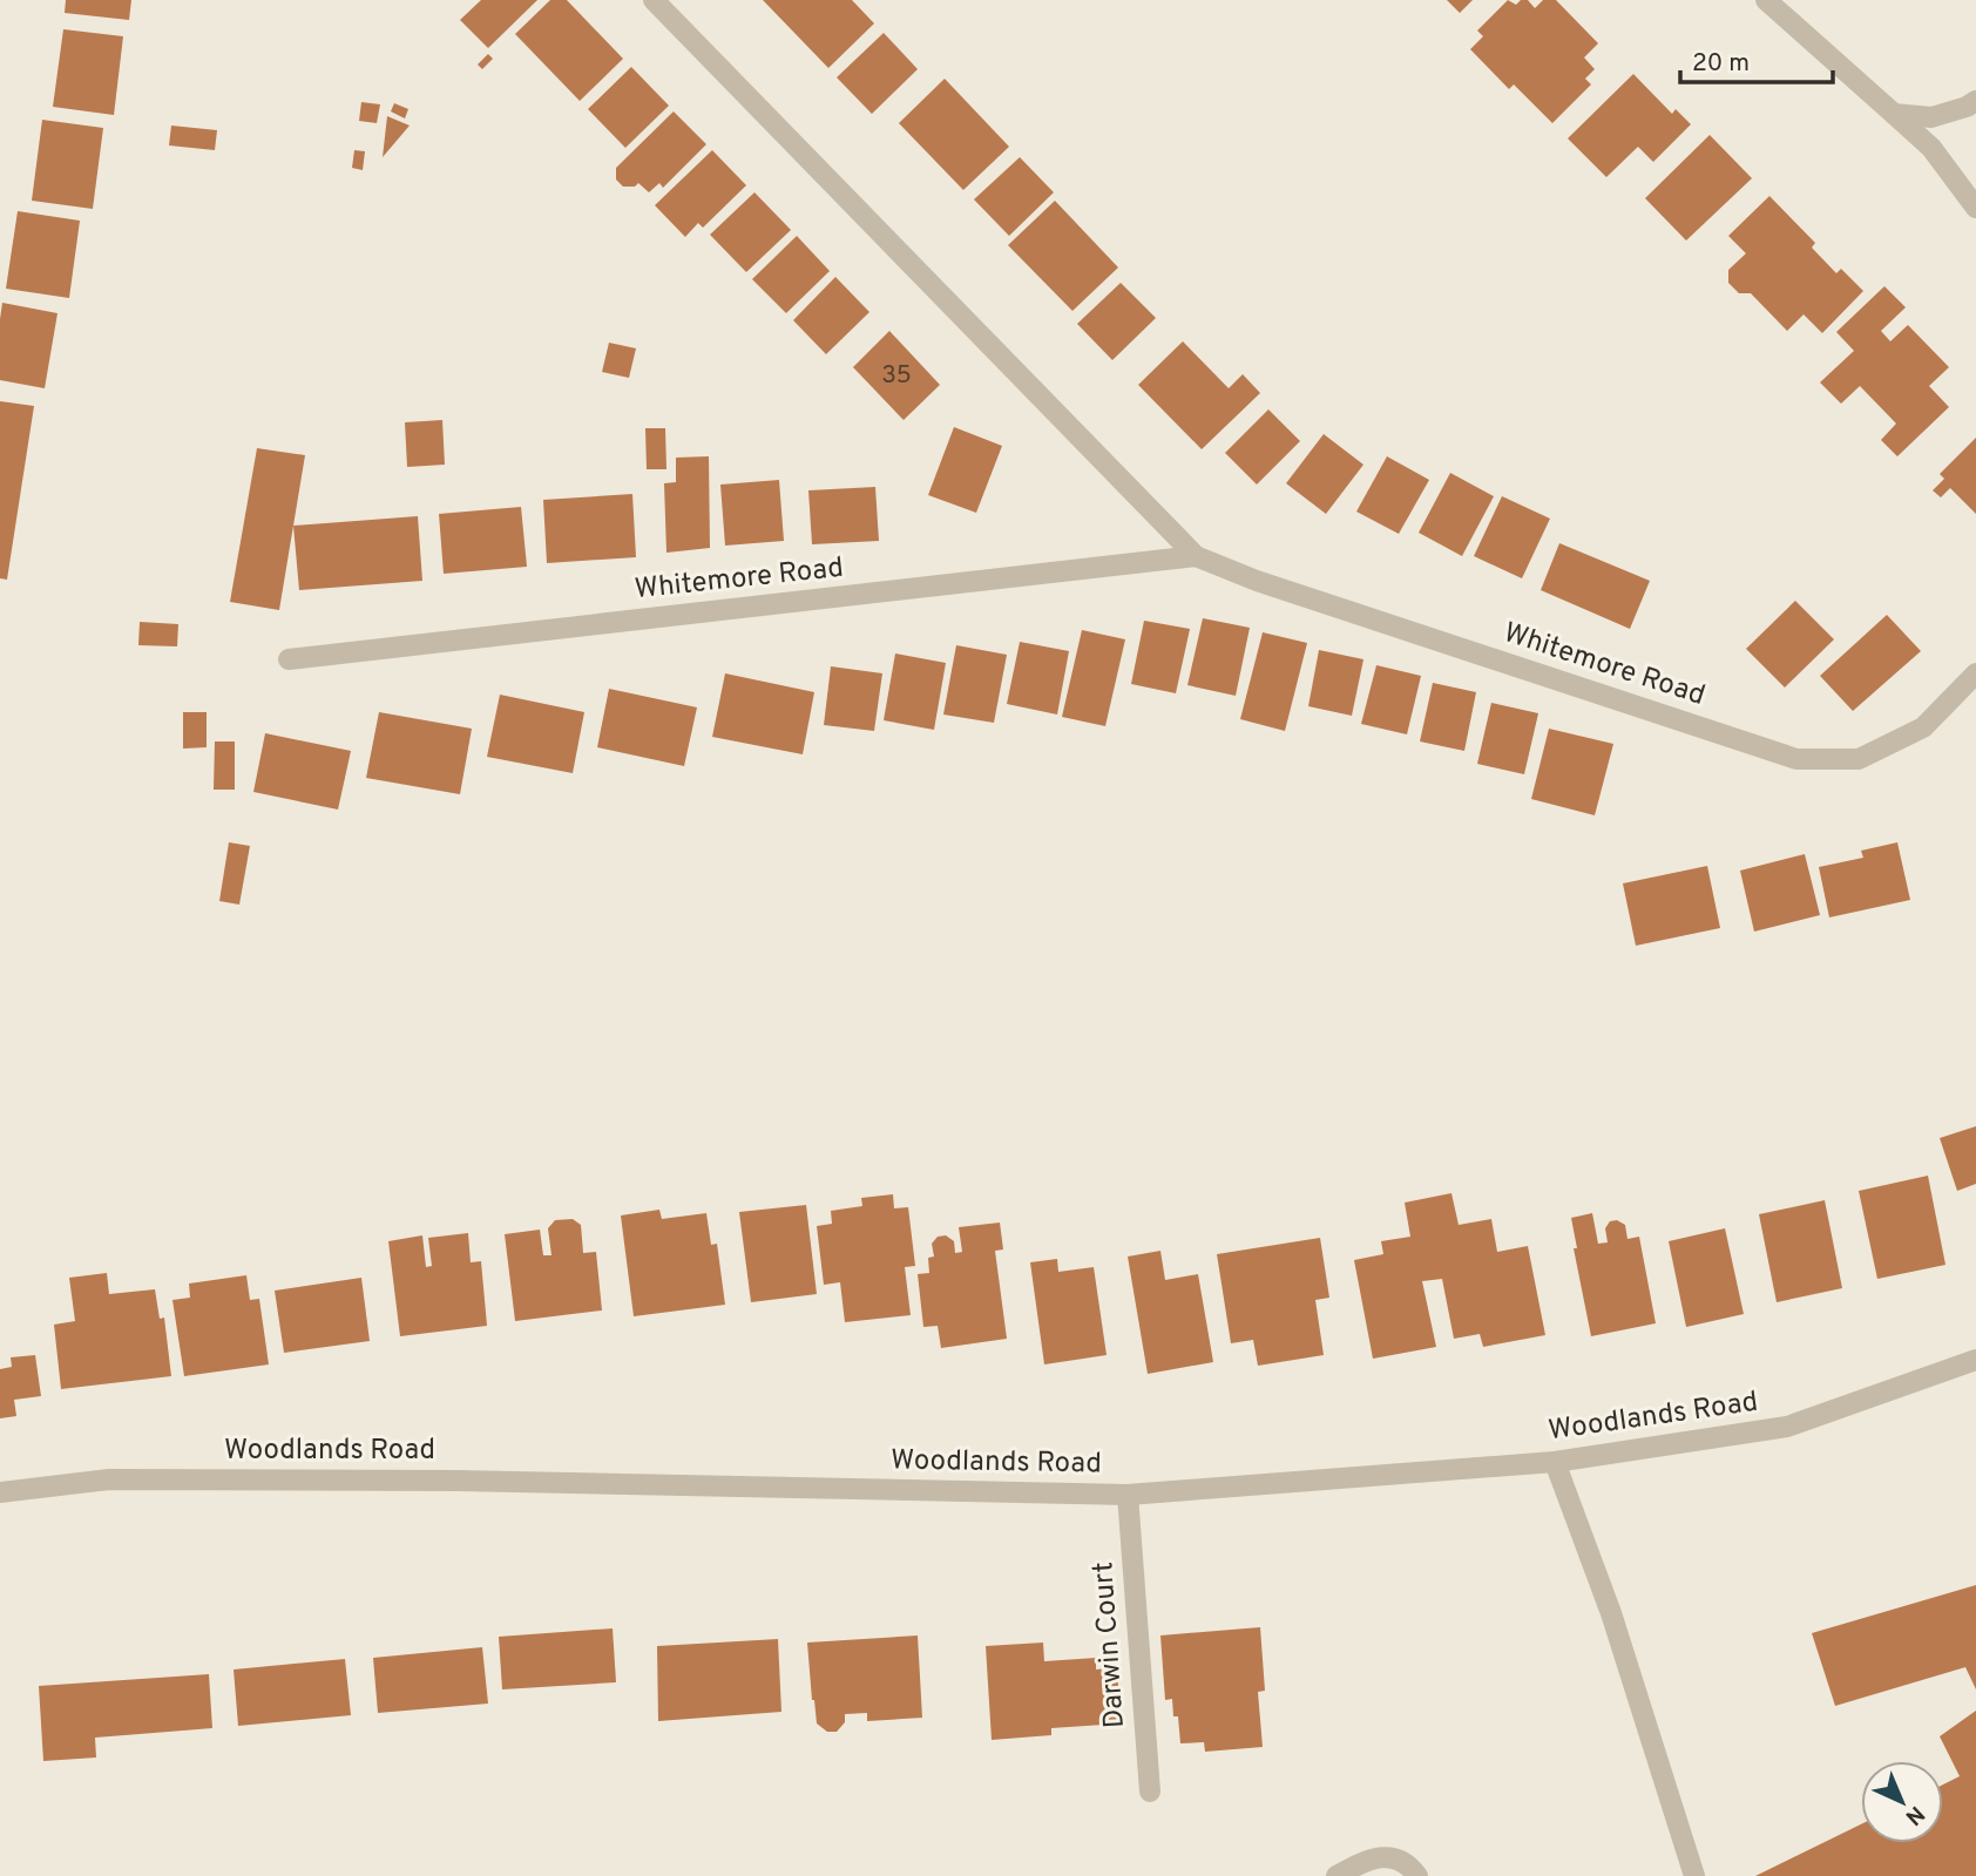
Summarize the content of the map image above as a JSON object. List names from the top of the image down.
{
  "streets": {
    "street": ["Whitemore Road", "Woodlands Road", "Darwin Court"]
  },
  "crossings": [
    ["Woodlands Road", "Darwin Court"]
  ],
  "house_numbers": ["35"],
  "scale_bar": "20 m",
  "north": "bottom right"
}
